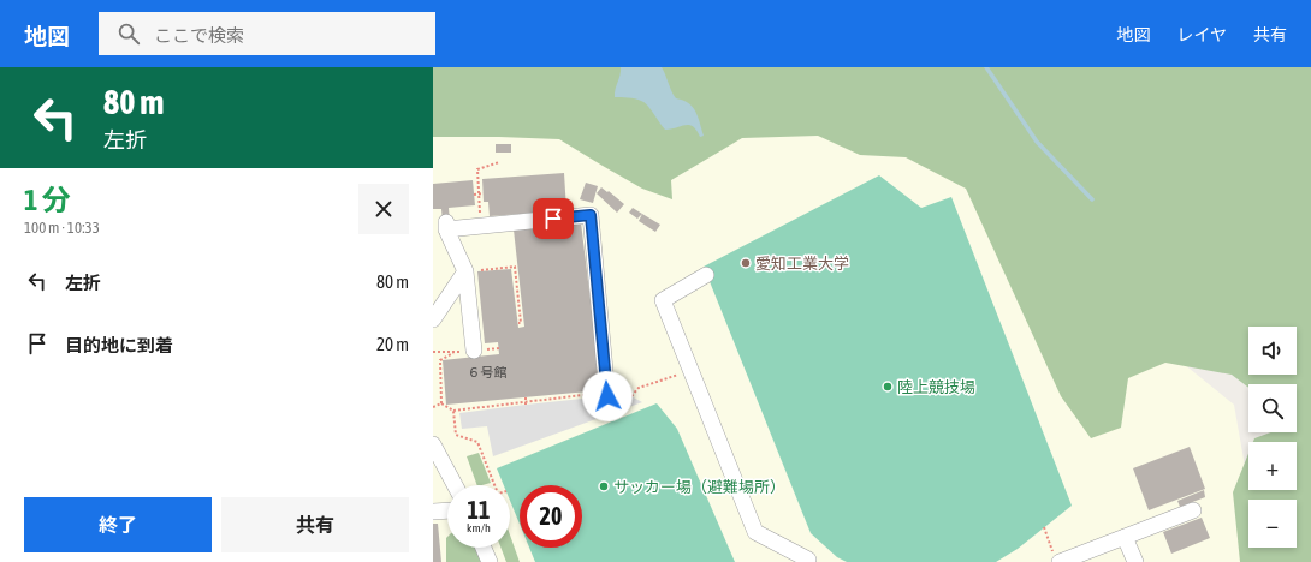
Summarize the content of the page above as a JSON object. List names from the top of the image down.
{
  "places": ["愛知工業大学", "陸上競技場", "サッカー場（避難場所）"],
  "house_numbers": ["６号館"],
  "page": {
    "header": "地図",
    "search": "ここで検索",
    "nav": ["地図", "レイヤ", "共有"],
    "turn": ["80 m", "左折"],
    "heading": ["1 分", "100 m · 10:33"],
    "list": [
      {
        "name": "左折",
        "value": "80 m"
      },
      {
        "name": "目的地に到着",
        "value": "20 m"
      }
    ],
    "map_buttons": ["+", "−"],
    "speed": "11 km/h",
    "limit": "20",
    "buttons": ["終了", "共有"]
  }
}
